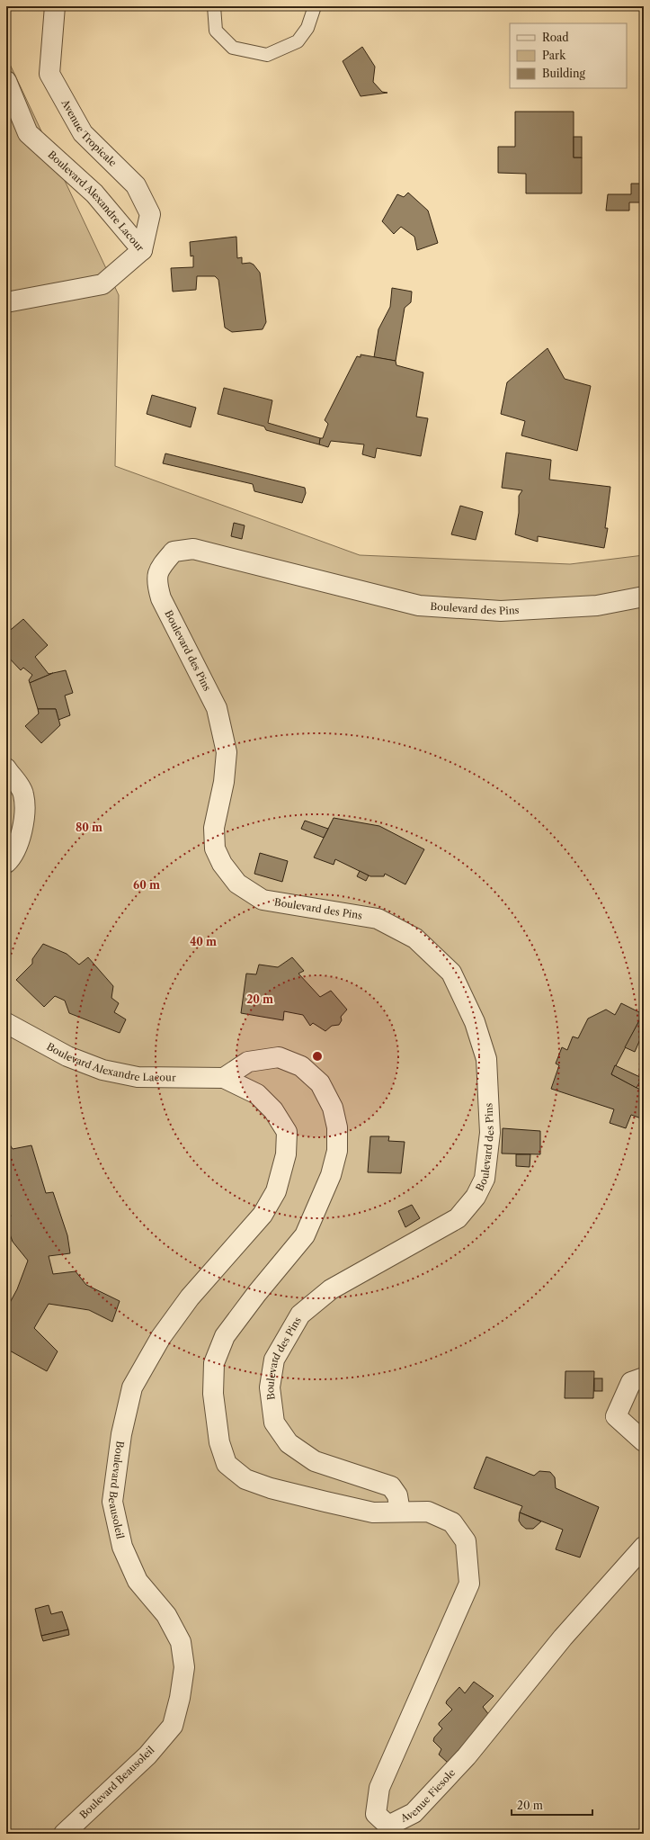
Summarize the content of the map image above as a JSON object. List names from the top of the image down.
{
  "streets": {
    "street": [
      "Avenue Tropicale",
      "Boulevard Alexandre Lacour",
      "Boulevard des Pins",
      "Boulevard Beausoleil",
      "Avenue Fiesole"
    ]
  },
  "crossings": [
    ["Avenue Tropicale", "Boulevard Alexandre Lacour"],
    ["Boulevard Alexandre Lacour", "Boulevard Beausoleil"],
    ["Boulevard des Pins", "Avenue Fiesole"]
  ],
  "legend": ["Road", "Park", "Building"],
  "scale_bar": "20 m",
  "rings": [
    "80 m",
    "60 m",
    "40 m",
    "20 m"
  ]
}
